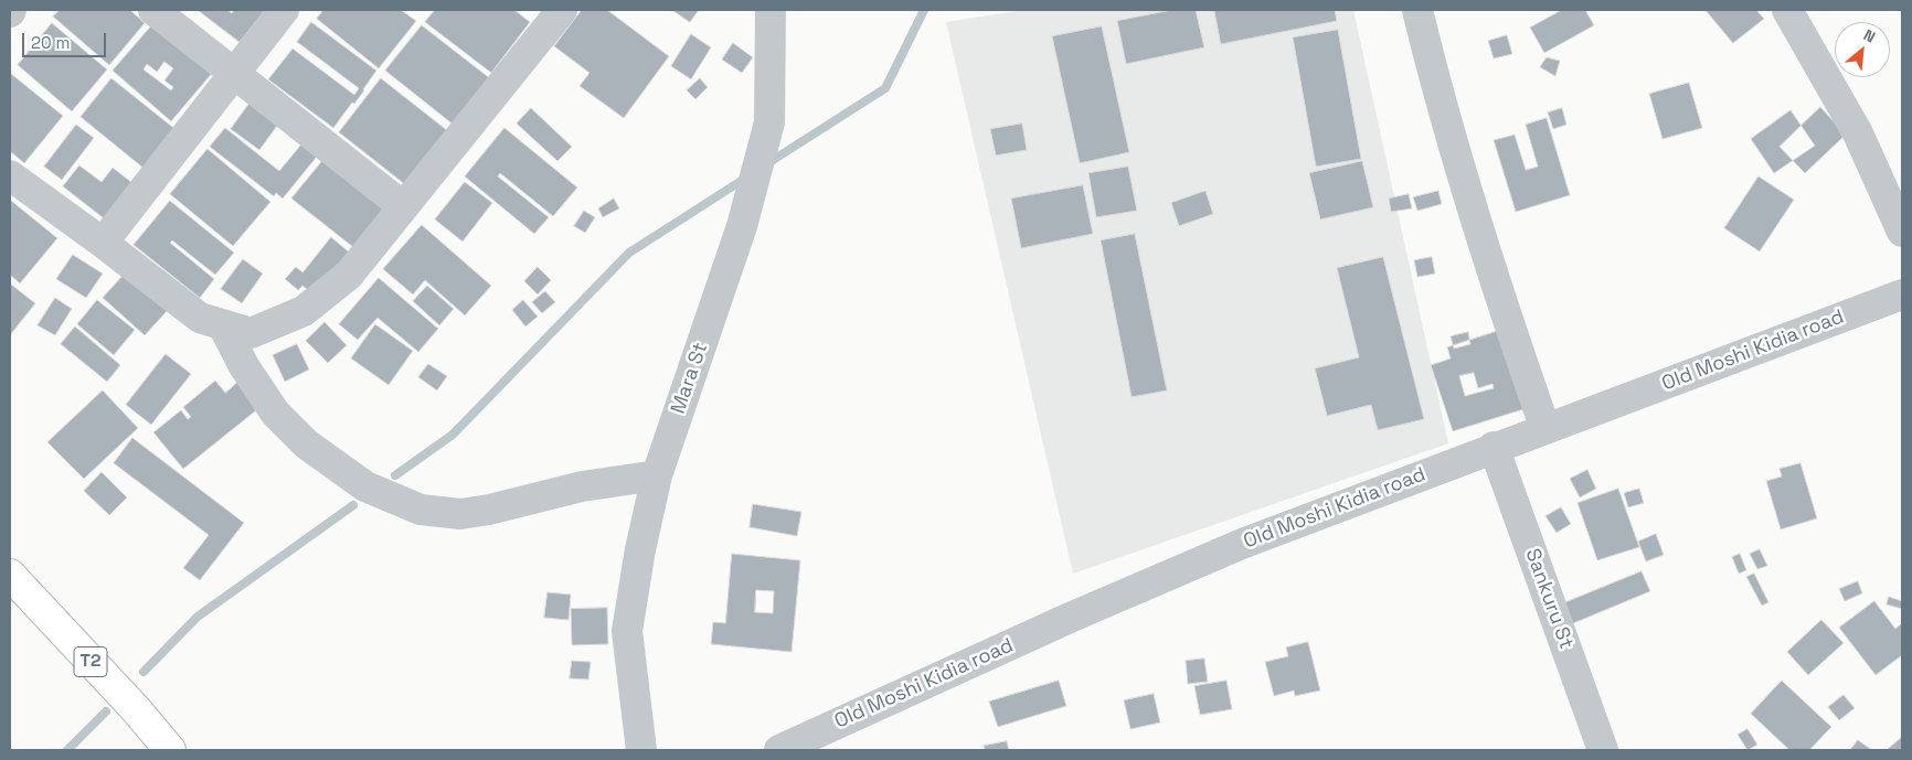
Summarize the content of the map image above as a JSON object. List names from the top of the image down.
{
  "streets": {
    "highway": ["T2"],
    "street": ["Old Moshi Kidia road", "Mara St", "Sankuru St"]
  },
  "crossings": [
    ["Old Moshi Kidia road", "Sankuru St"]
  ],
  "scale_bar": "20 m",
  "north": "top right"
}
